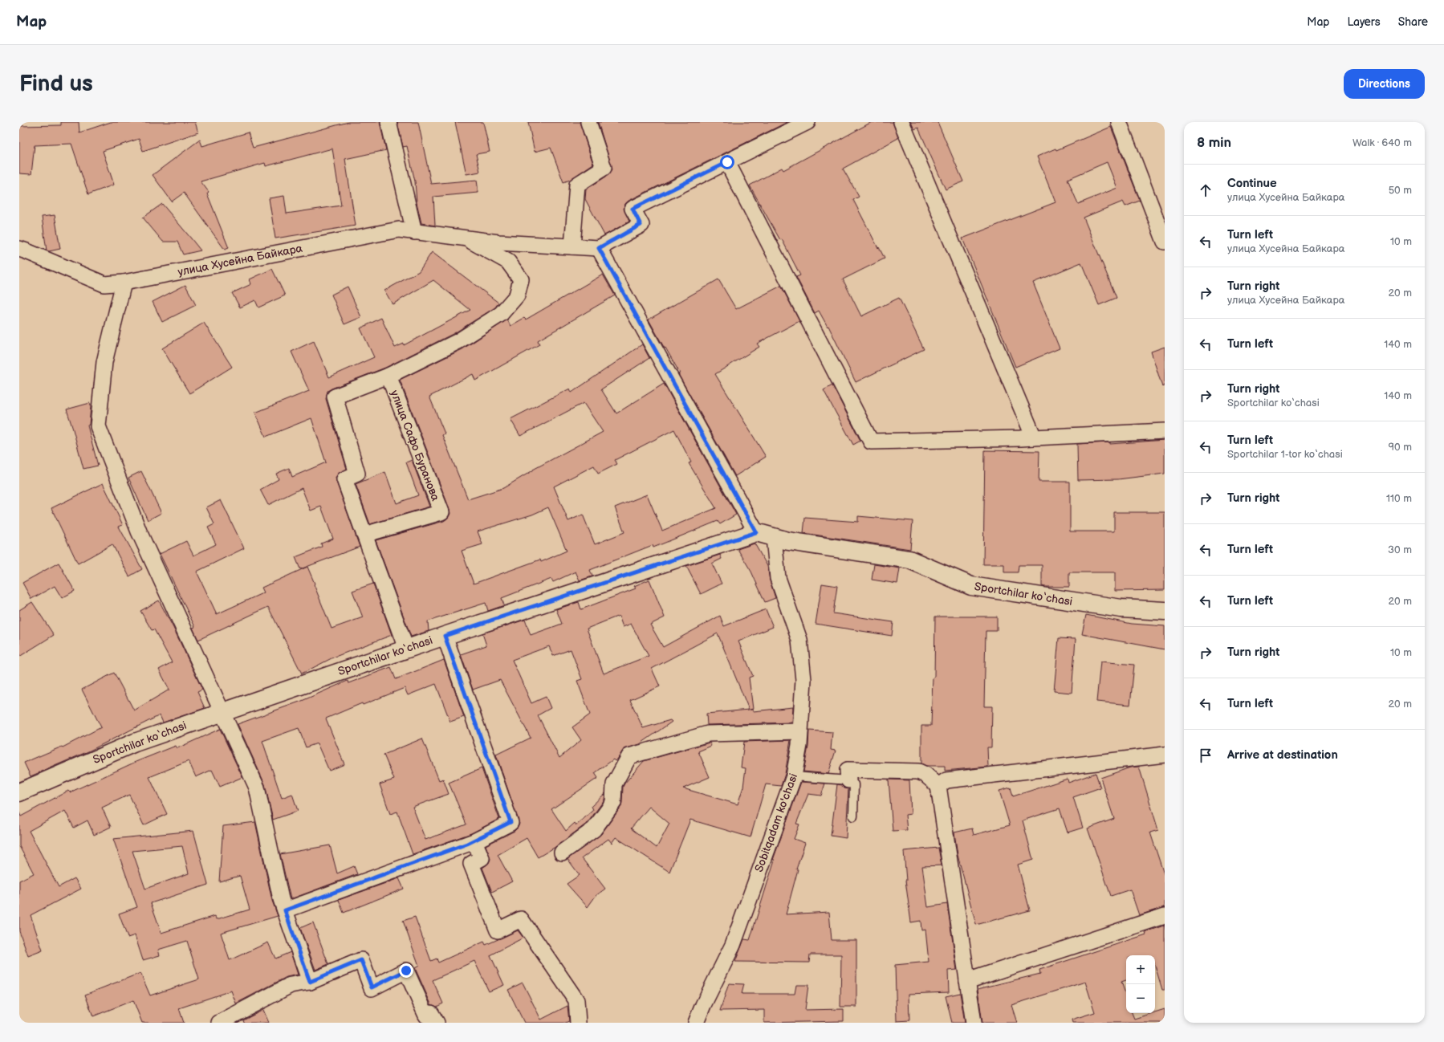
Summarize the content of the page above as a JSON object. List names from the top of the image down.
{
  "streets": {
    "street": [
      "улица Хусейна Байкара",
      "улица Сафо Буранова",
      "Sportchilar ko‘chasi",
      "Sobitqadam ko'chasi"
    ]
  },
  "crossings": [
    ["улица Хусейна Байкара", "улица Сафо Буранова"],
    ["улица Сафо Буранова", "Sportchilar ko‘chasi"],
    ["Sportchilar ko‘chasi", "Sobitqadam ko'chasi"]
  ],
  "page": {
    "header": "Map",
    "nav": ["Map", "Layers", "Share"],
    "buttons": "Directions",
    "title": "Find us",
    "heading": ["8 min", "Walk · 640 m"],
    "list": [
      ["Continue", "улица Хусейна Байкара", "50 m"],
      ["Turn left", "улица Хусейна Байкара", "10 m"],
      ["Turn right", "улица Хусейна Байкара", "20 m"],
      ["Turn left", "140 m"],
      ["Turn right", "Sportchilar ko‘chasi", "140 m"],
      ["Turn left", "Sportchilar 1-tor ko‘chasi", "90 m"],
      ["Turn right", "110 m"],
      ["Turn left", "30 m"],
      ["Turn left", "20 m"],
      ["Turn right", "10 m"],
      ["Turn left", "20 m"],
      "Arrive at destination"
    ],
    "map_buttons": ["+", "−"]
  }
}
